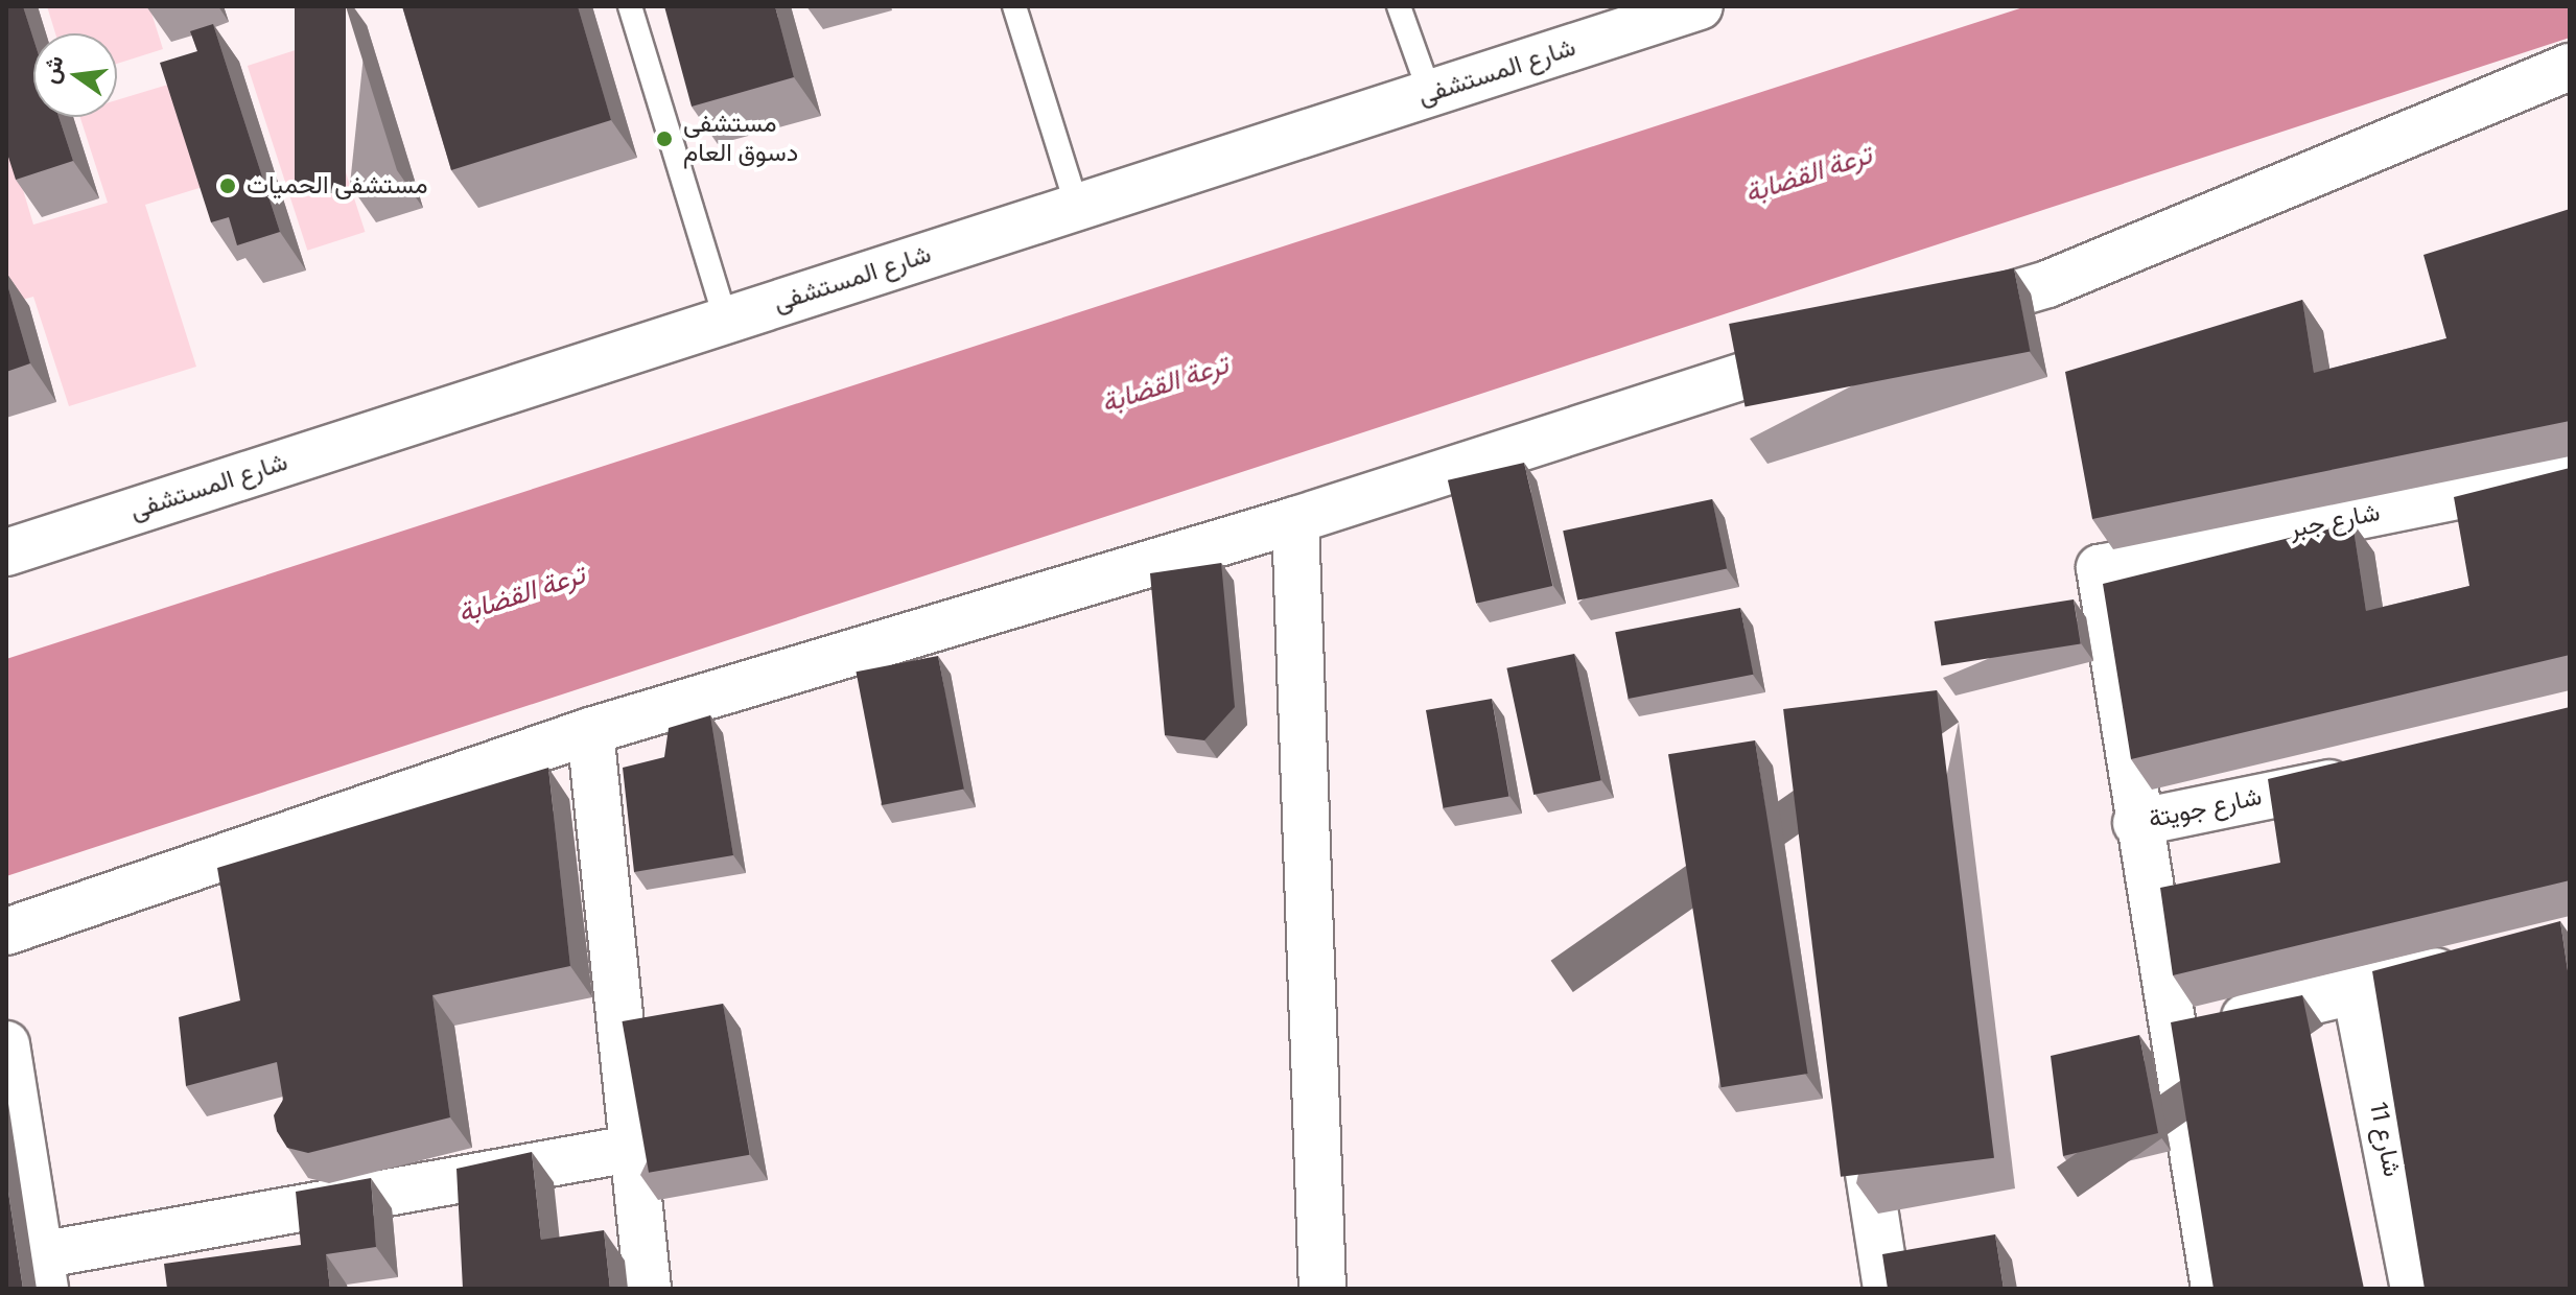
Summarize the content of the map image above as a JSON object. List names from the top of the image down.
{
  "streets": {
    "street": [
      "شارع المستشفى",
      "شارع جبر",
      "شارع جويتة",
      "شارع 11"
    ]
  },
  "crossings": [
    ["شارع جبر", "شارع جويتة"]
  ],
  "water": ["ترعة القضابة"],
  "places": ["مستشفى دسوق العام", "مستشفى الحميات"],
  "north": "left"
}
